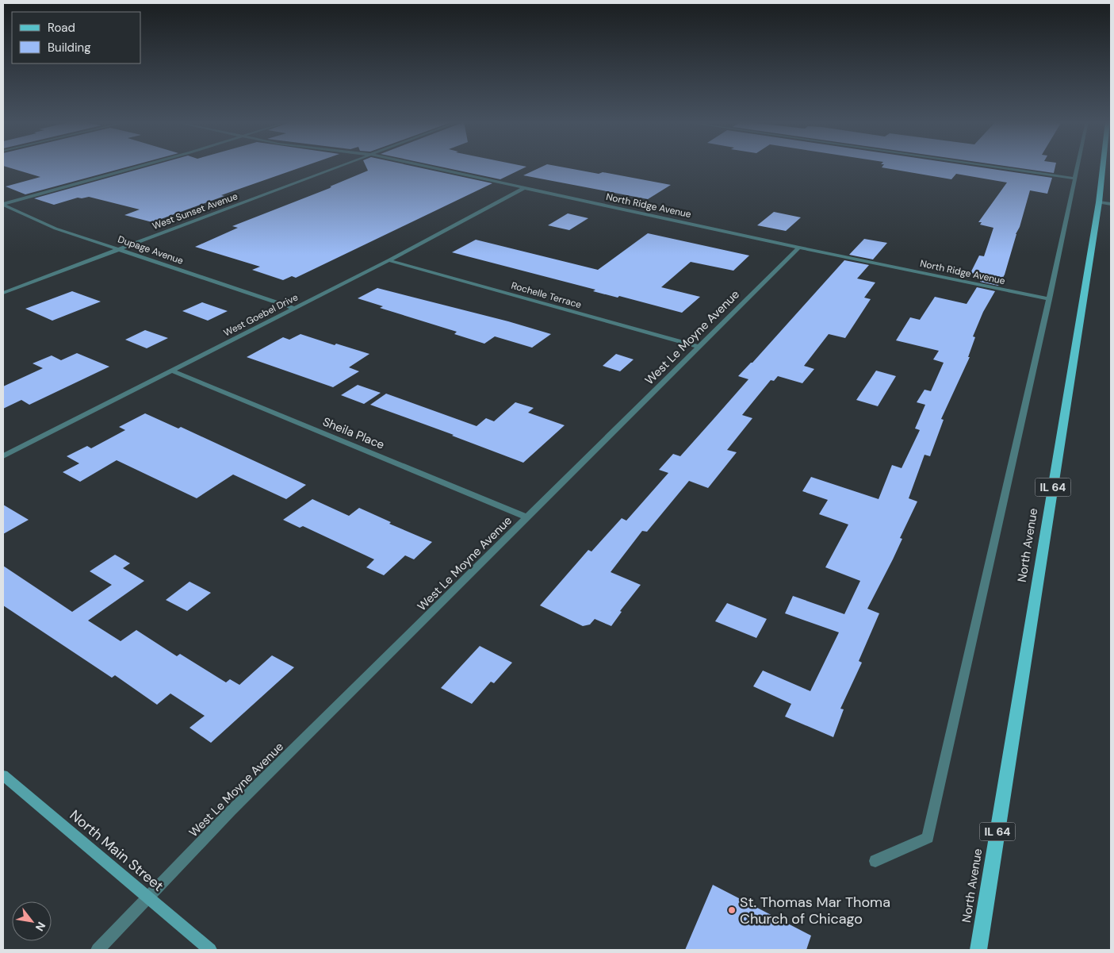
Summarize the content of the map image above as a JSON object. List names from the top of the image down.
{
  "streets": {
    "main road": ["IL 64", "North Avenue"],
    "street": [
      "North Ridge Avenue",
      "West Sunset Avenue",
      "Dupage Avenue",
      "Rochelle Terrace",
      "West Goebel Drive",
      "West Le Moyne Avenue",
      "Sheila Place",
      "North Main Street"
    ]
  },
  "crossings": [
    ["North Ridge Avenue", "West Goebel Drive"],
    ["North Ridge Avenue", "West Le Moyne Avenue"],
    ["West Sunset Avenue", "Dupage Avenue"],
    ["Dupage Avenue", "West Goebel Drive"],
    ["Rochelle Terrace", "West Goebel Drive"],
    ["Rochelle Terrace", "West Le Moyne Avenue"],
    ["West Goebel Drive", "Sheila Place"],
    ["West Le Moyne Avenue", "Sheila Place"],
    ["West Le Moyne Avenue", "North Main Street"]
  ],
  "places": ["St. Thomas Mar Thoma Church of Chicago"],
  "legend": ["Road", "Building"],
  "north": "bottom right"
}
